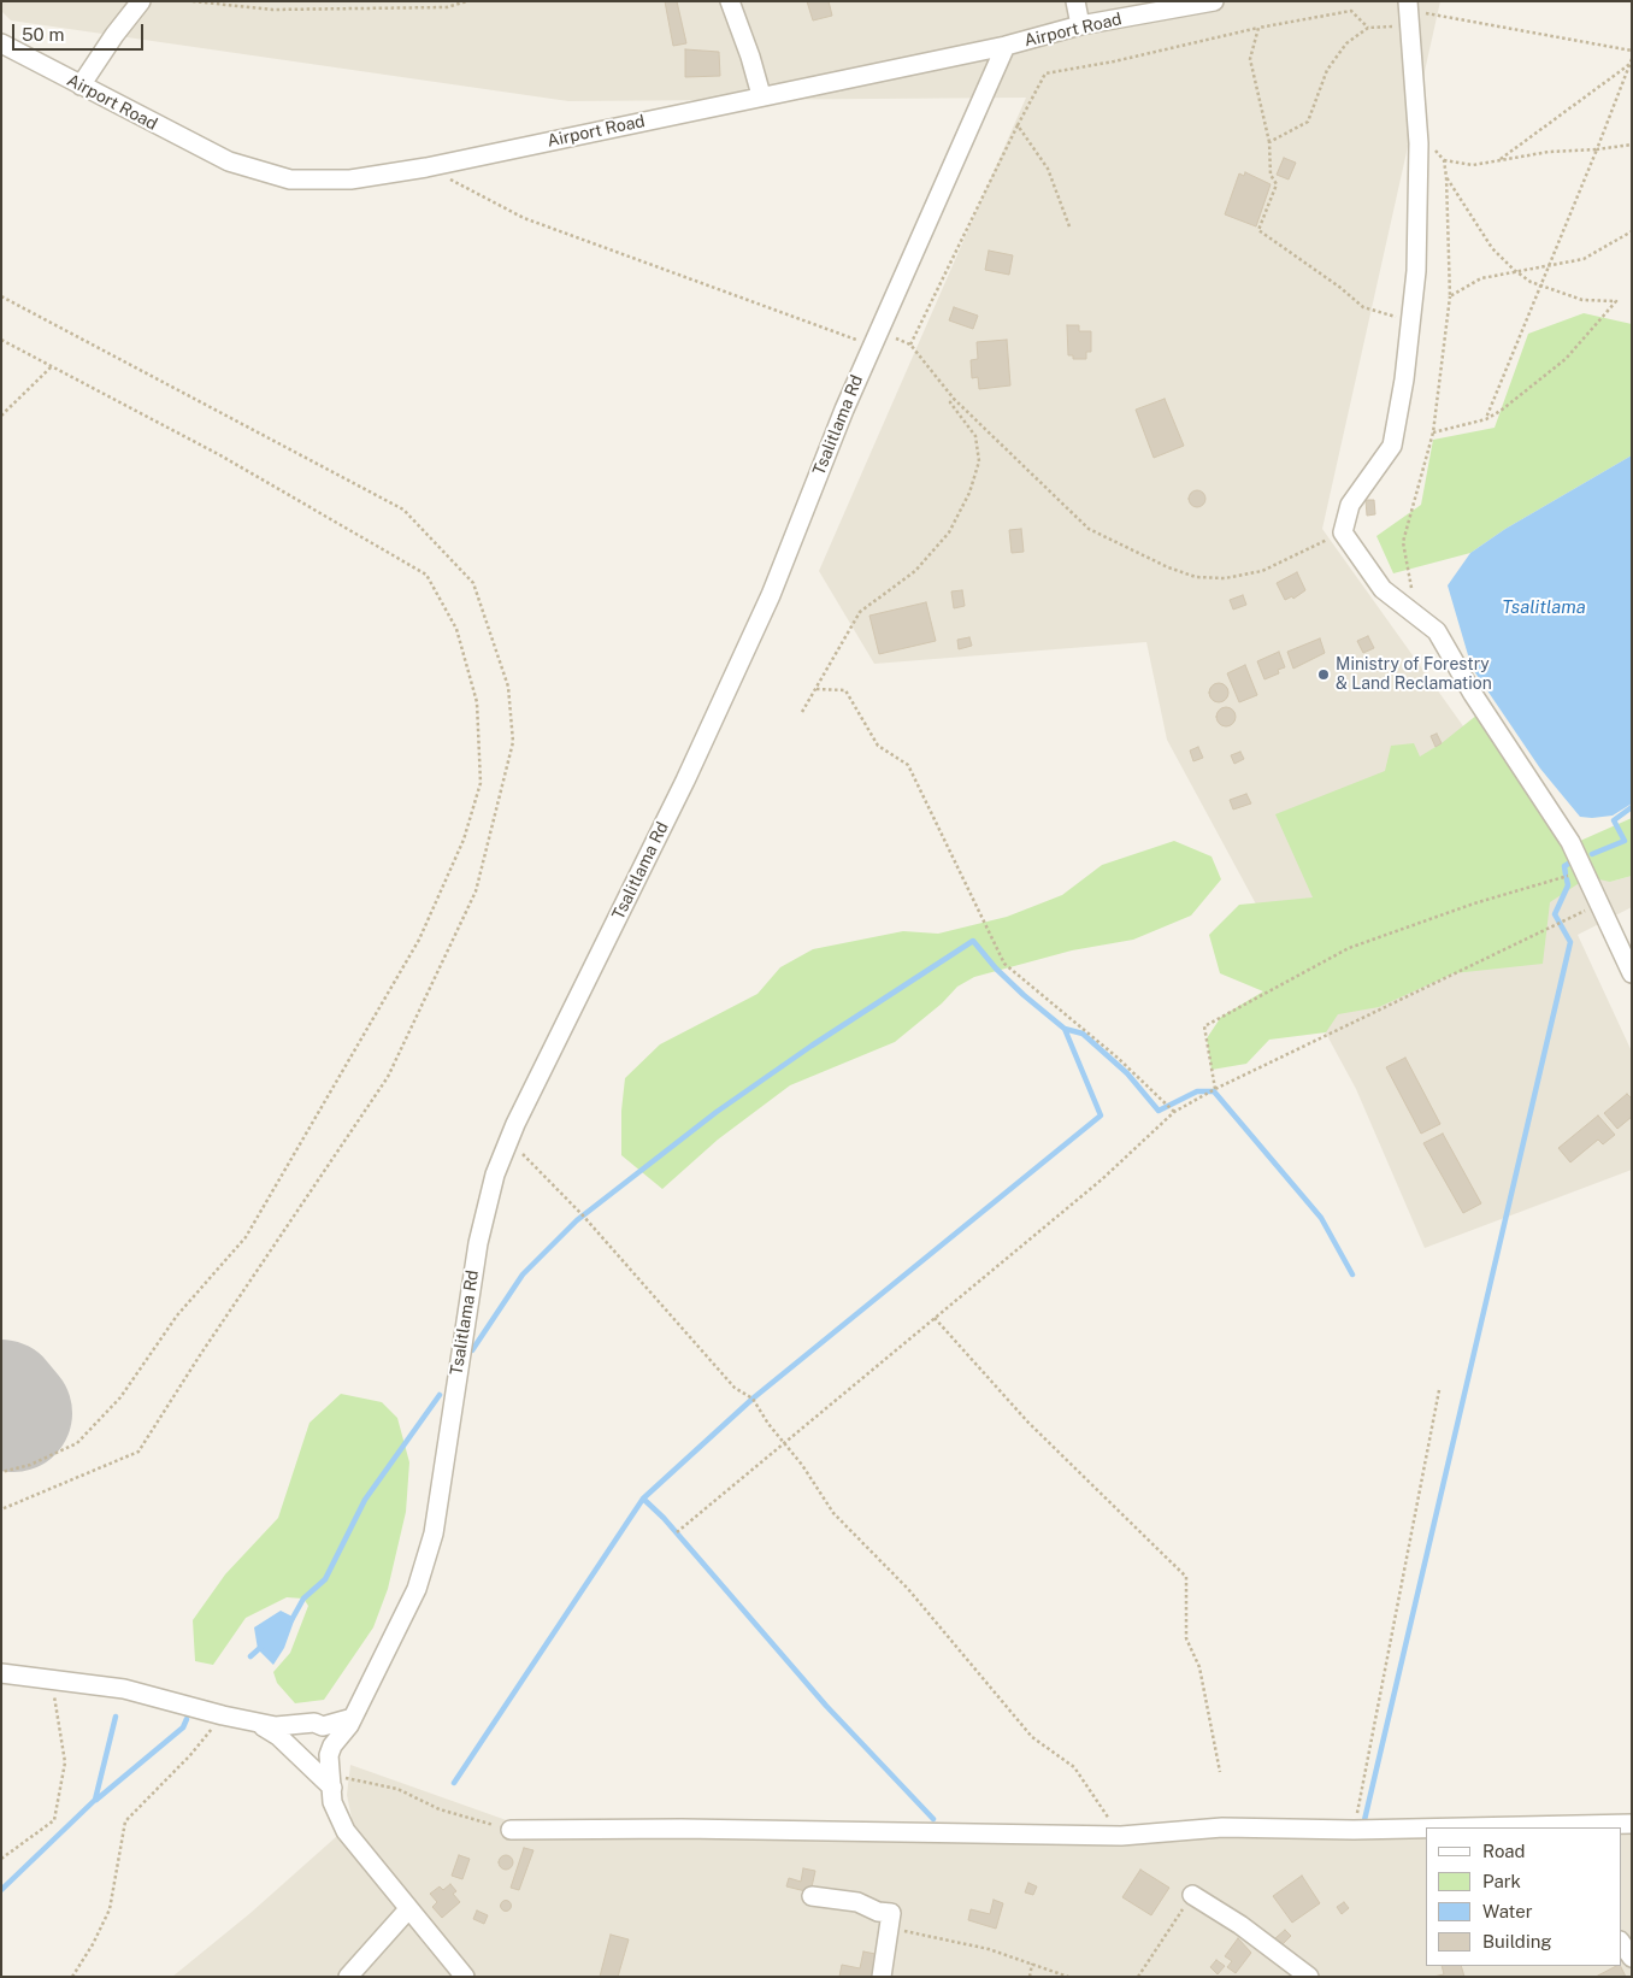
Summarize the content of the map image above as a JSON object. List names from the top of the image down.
{
  "streets": {
    "street": ["Airport Road", "Tsalitlama Rd"]
  },
  "crossings": [
    ["Airport Road", "Tsalitlama Rd"]
  ],
  "water": ["Tsalitlama"],
  "places": ["Ministry of Forestry & Land Reclamation"],
  "legend": [
    "Road",
    "Park",
    "Water",
    "Building"
  ],
  "scale_bar": "50 m"
}
